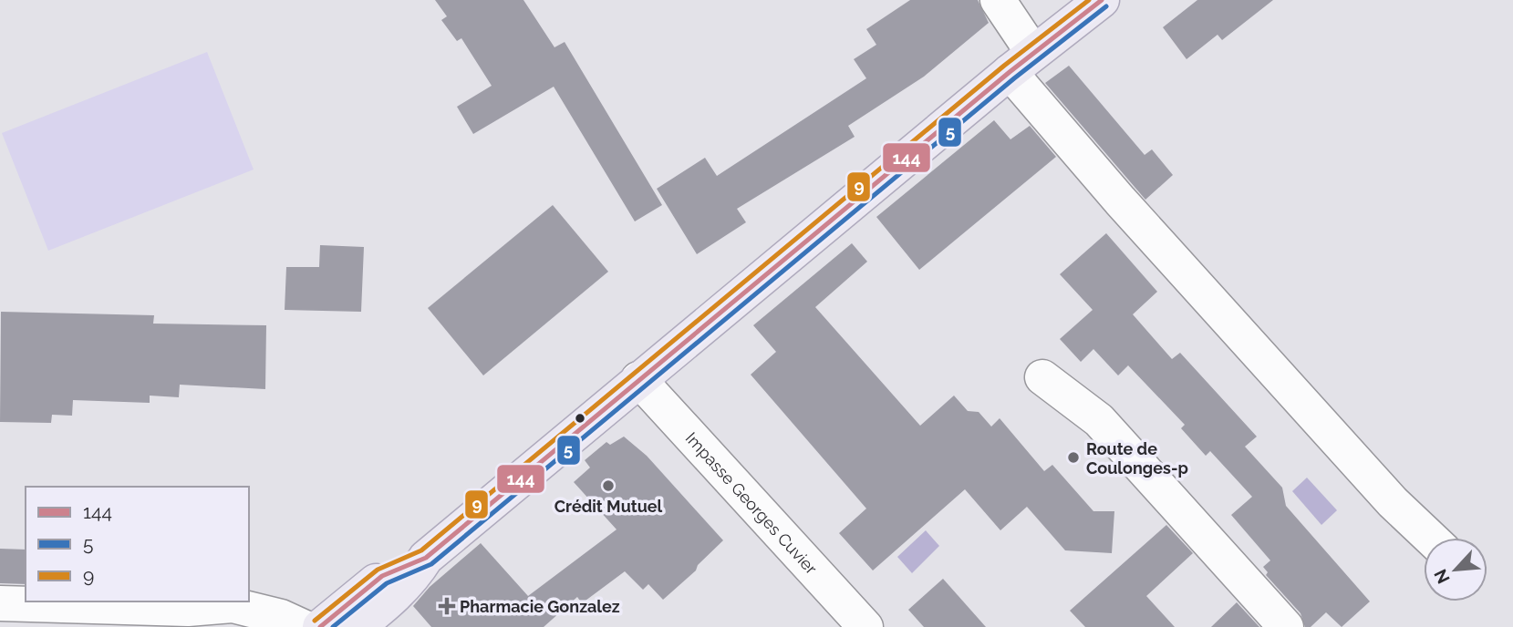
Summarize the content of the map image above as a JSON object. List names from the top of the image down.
{
  "streets": {
    "street": ["Impasse Georges Cuvier"]
  },
  "places": {
    "other": ["Route de Coulonges-p", "Crédit Mutuel"],
    "health": ["Pharmacie Gonzalez"]
  },
  "lines": ["transit line 144", "transit line 9", "transit line 5"],
  "legend": ["144", "5", "9"],
  "north": "bottom left"
}
